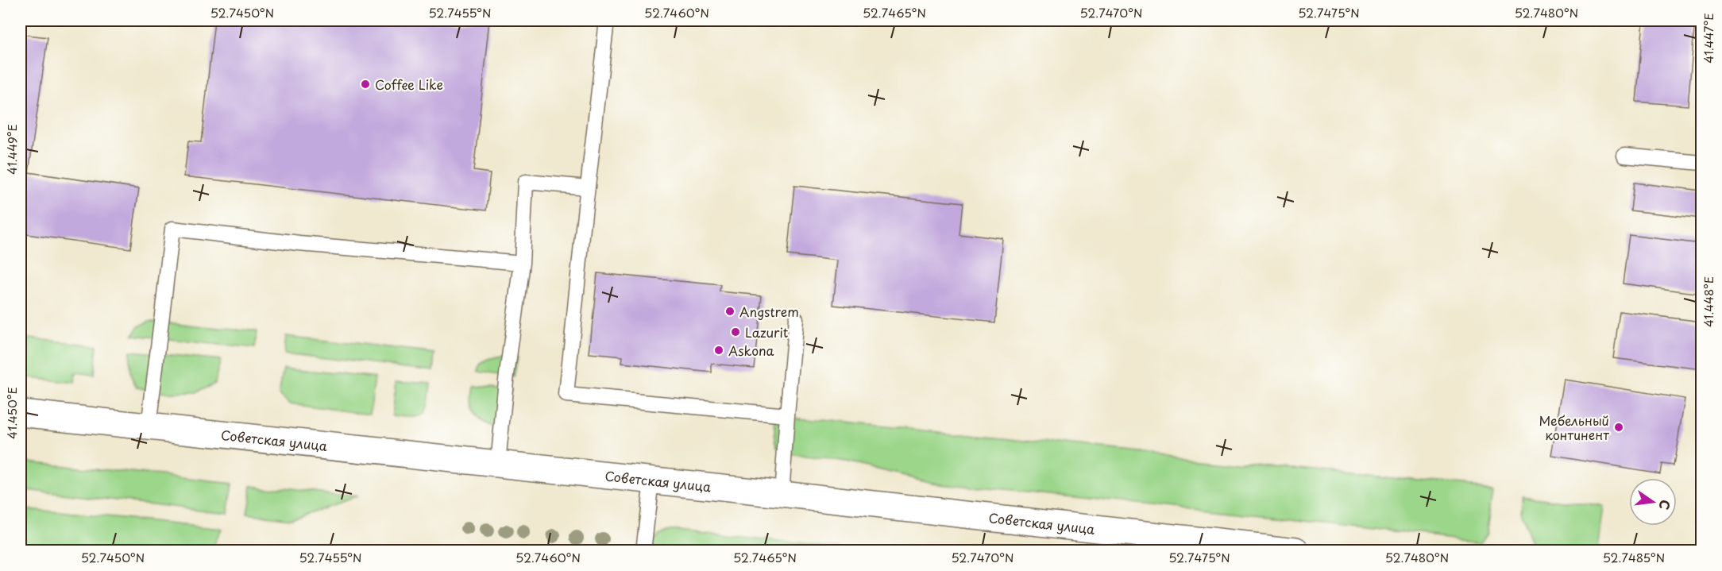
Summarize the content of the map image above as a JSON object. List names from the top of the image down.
{
  "streets": {
    "main road": ["Советская улица"]
  },
  "places": [
    "Coffee Like",
    "Angstrem",
    "Lazurit",
    "Askona",
    "Мебельный континент"
  ],
  "north": "right",
  "coordinates": [
    "52.7450°N",
    "52.7455°N",
    "52.7460°N",
    "52.7465°N",
    "52.7470°N",
    "52.7475°N",
    "52.7480°N",
    "41.447°E",
    "41.449°E",
    "41.448°E",
    "41.450°E",
    "52.7485°N"
  ]
}
